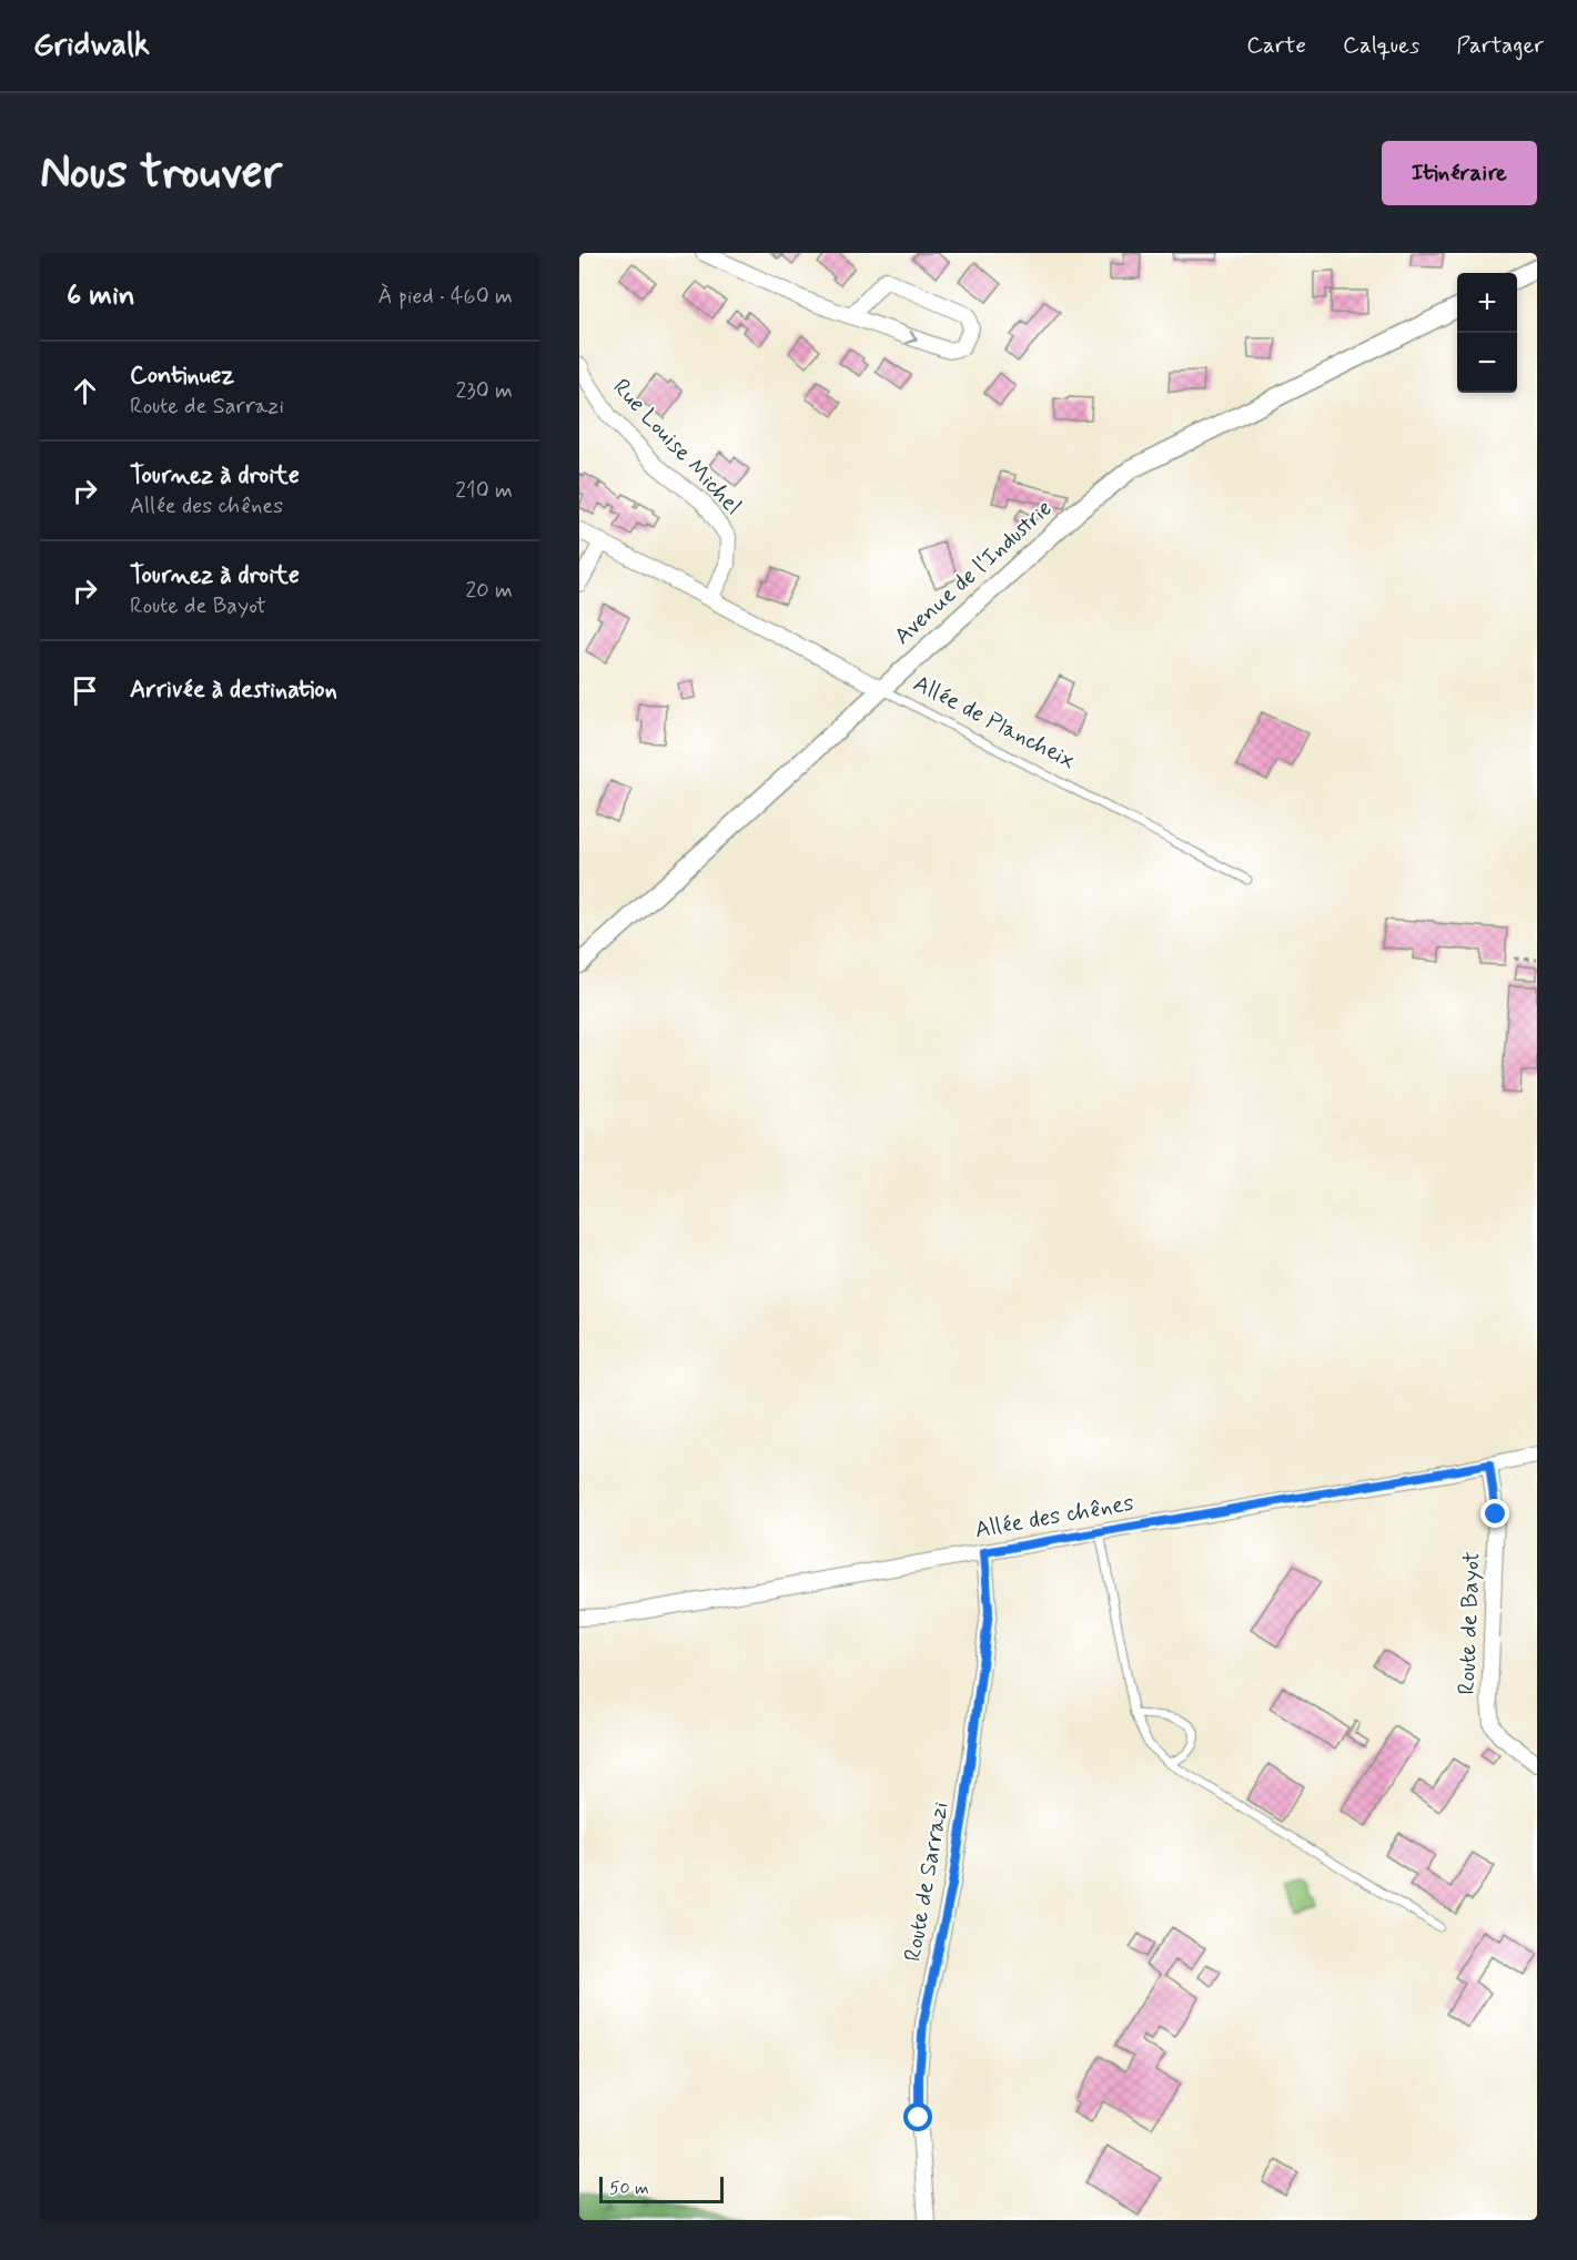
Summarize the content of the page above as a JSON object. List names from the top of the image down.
{
  "streets": {
    "street": [
      "Rue Louise Michel",
      "Avenue de l'Industrie",
      "Allée de Plancheix",
      "Allée des chênes",
      "Route de Bayot",
      "Route de Sarrazi"
    ]
  },
  "crossings": [
    ["Rue Louise Michel", "Allée de Plancheix"],
    ["Avenue de l'Industrie", "Allée de Plancheix"],
    ["Allée des chênes", "Route de Bayot"],
    ["Allée des chênes", "Route de Sarrazi"]
  ],
  "scale_bar": "50 m",
  "page": {
    "header": "Gridwalk",
    "nav": ["Carte", "Calques", "Partager"],
    "buttons": "Itinéraire",
    "title": "Nous trouver",
    "heading": ["6 min", "À pied · 460 m"],
    "map_buttons": ["+", "−"],
    "list": [
      ["Continuez", "Route de Sarrazi", "230 m"],
      ["Tournez à droite", "Allée des chênes", "210 m"],
      ["Tournez à droite", "Route de Bayot", "20 m"],
      "Arrivée à destination"
    ],
    "scale": "50 m"
  }
}
